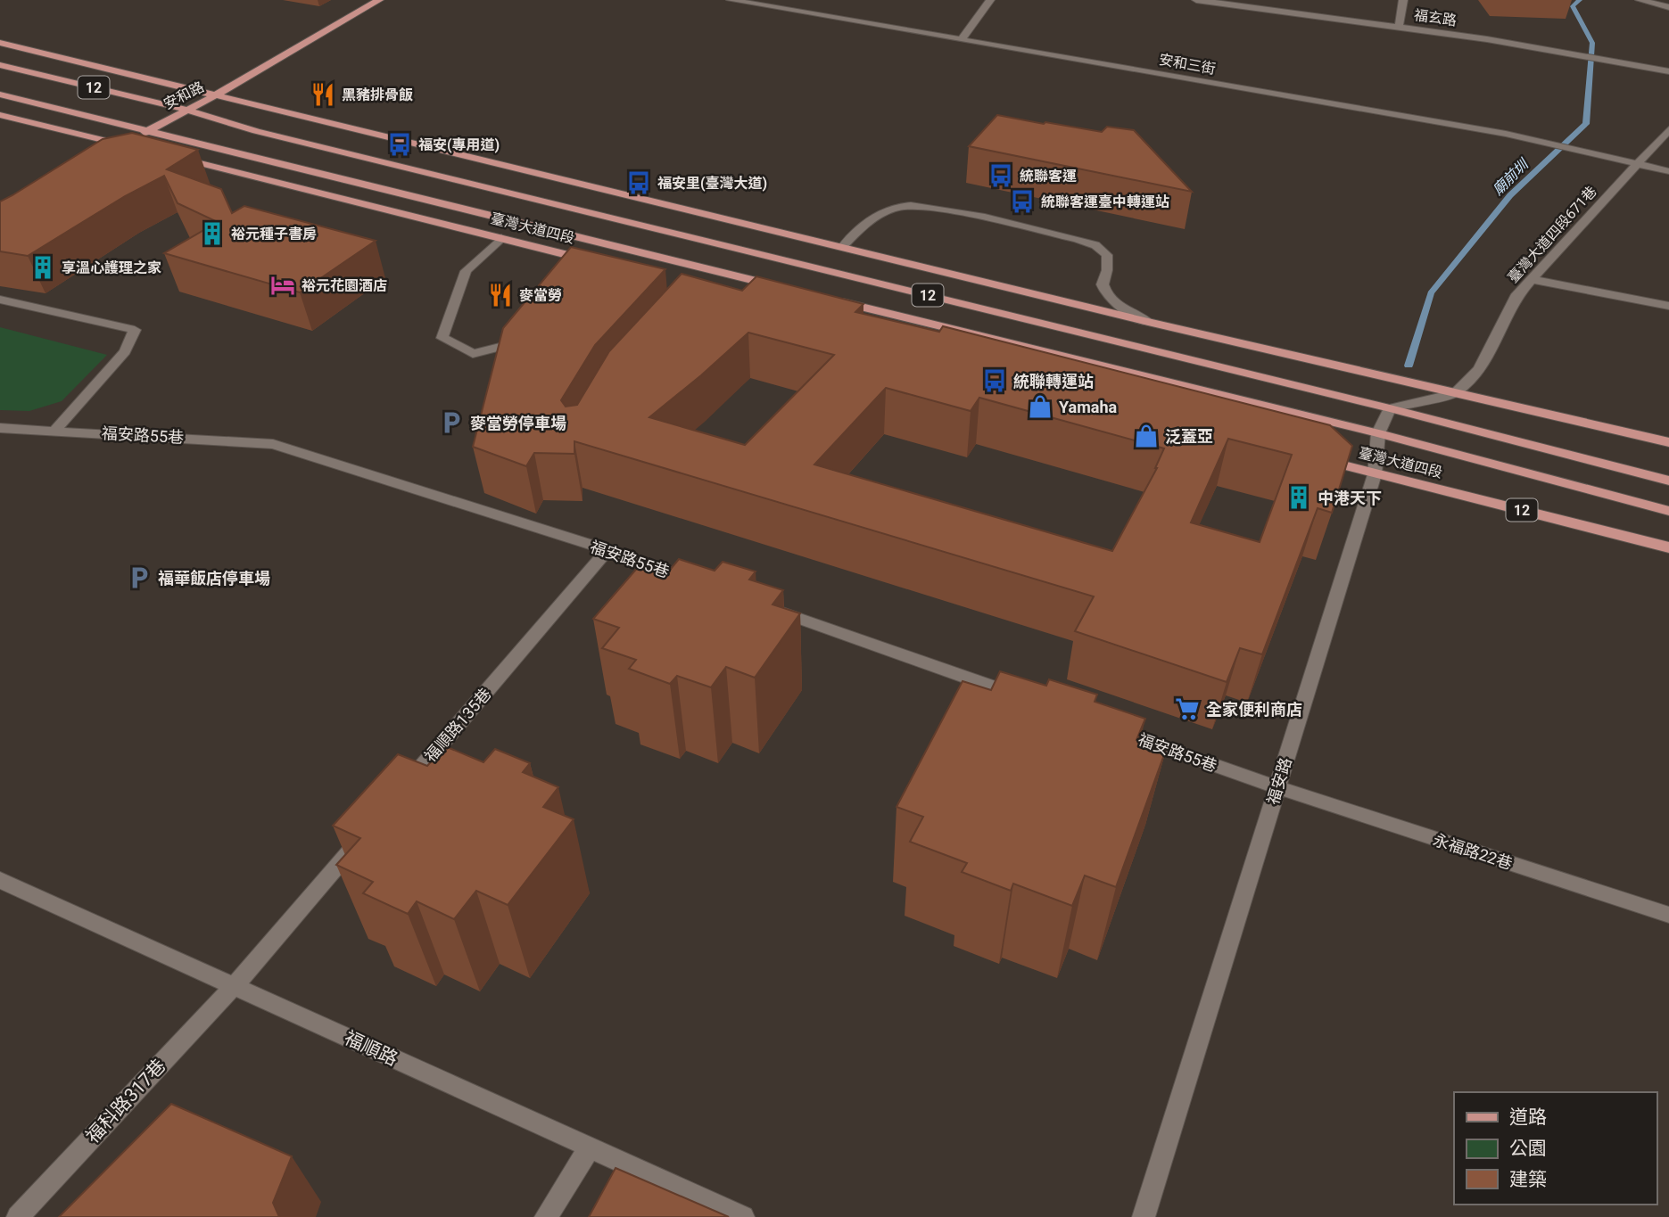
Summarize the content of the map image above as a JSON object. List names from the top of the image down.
{
  "streets": {
    "main road": ["12", "安和路", "臺灣大道四段"],
    "street": [
      "福玄路",
      "安和三街",
      "臺灣大道四段671巷",
      "福安路55巷",
      "福順路135巷",
      "福安路",
      "永福路22巷",
      "福順路",
      "福科路317巷"
    ]
  },
  "crossings": [
    ["安和三街", "臺灣大道四段671巷"],
    ["12", "安和路"],
    ["12", "臺灣大道四段671巷"],
    ["安和路", "臺灣大道四段"],
    ["臺灣大道四段", "福安路"],
    ["福安路55巷", "福順路135巷"],
    ["福安路55巷", "福安路"],
    ["福安路55巷", "永福路22巷"],
    ["福安路", "永福路22巷"],
    ["福順路", "福科路317巷"]
  ],
  "water": ["廟前圳"],
  "places": {
    "restaurant": ["黑豬排骨飯", "麥當勞"],
    "bus stop": [
      "福安(專用道)",
      "統聯客運",
      "福安里(臺灣大道)",
      "統聯客運臺中轉運站",
      "統聯轉運站"
    ],
    "building": ["裕元種子書房", "享溫心護理之家", "中港天下"],
    "hotel": ["裕元花園酒店"],
    "shop": ["Yamaha", "泛蓋亞"],
    "parking": ["麥當勞停車場", "福華飯店停車場"],
    "supermarket": ["全家便利商店"]
  },
  "legend": ["道路", "公園", "建築"]
}
